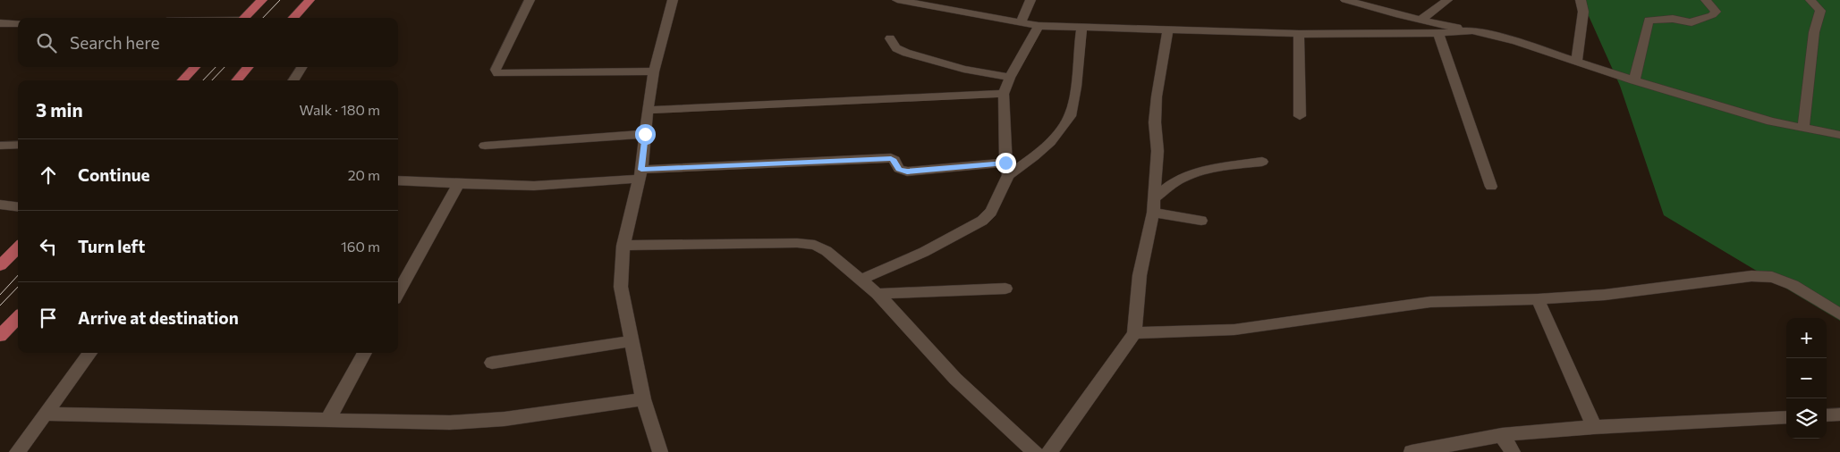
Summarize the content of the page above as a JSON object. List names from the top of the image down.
{
  "page": {
    "search": "Search here",
    "heading": ["3 min", "Walk · 180 m"],
    "list": [
      ["Continue", "20 m"],
      ["Turn left", "160 m"],
      "Arrive at destination"
    ],
    "map_buttons": ["+", "−"]
  }
}
